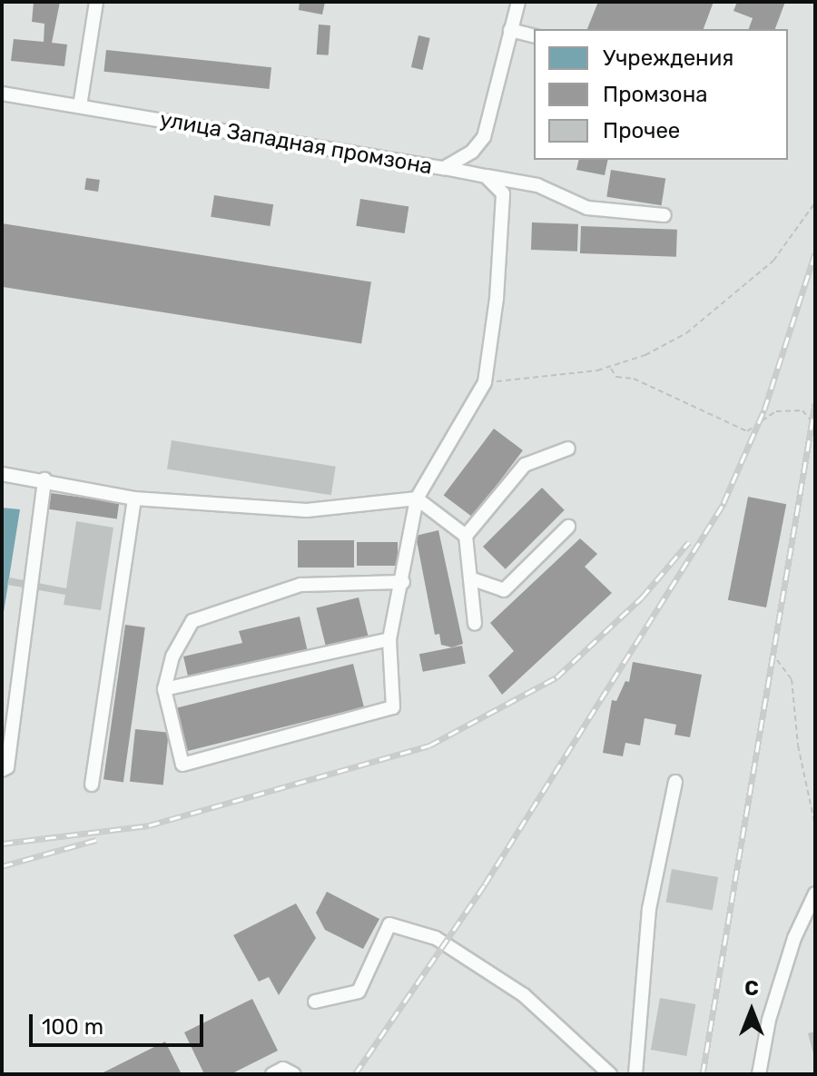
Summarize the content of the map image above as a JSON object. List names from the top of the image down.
{
  "streets": {
    "street": ["улица Западная промзона"]
  },
  "legend": ["Учреждения", "Промзона", "Прочее"],
  "scale_bar": "100 m",
  "north": "top"
}
